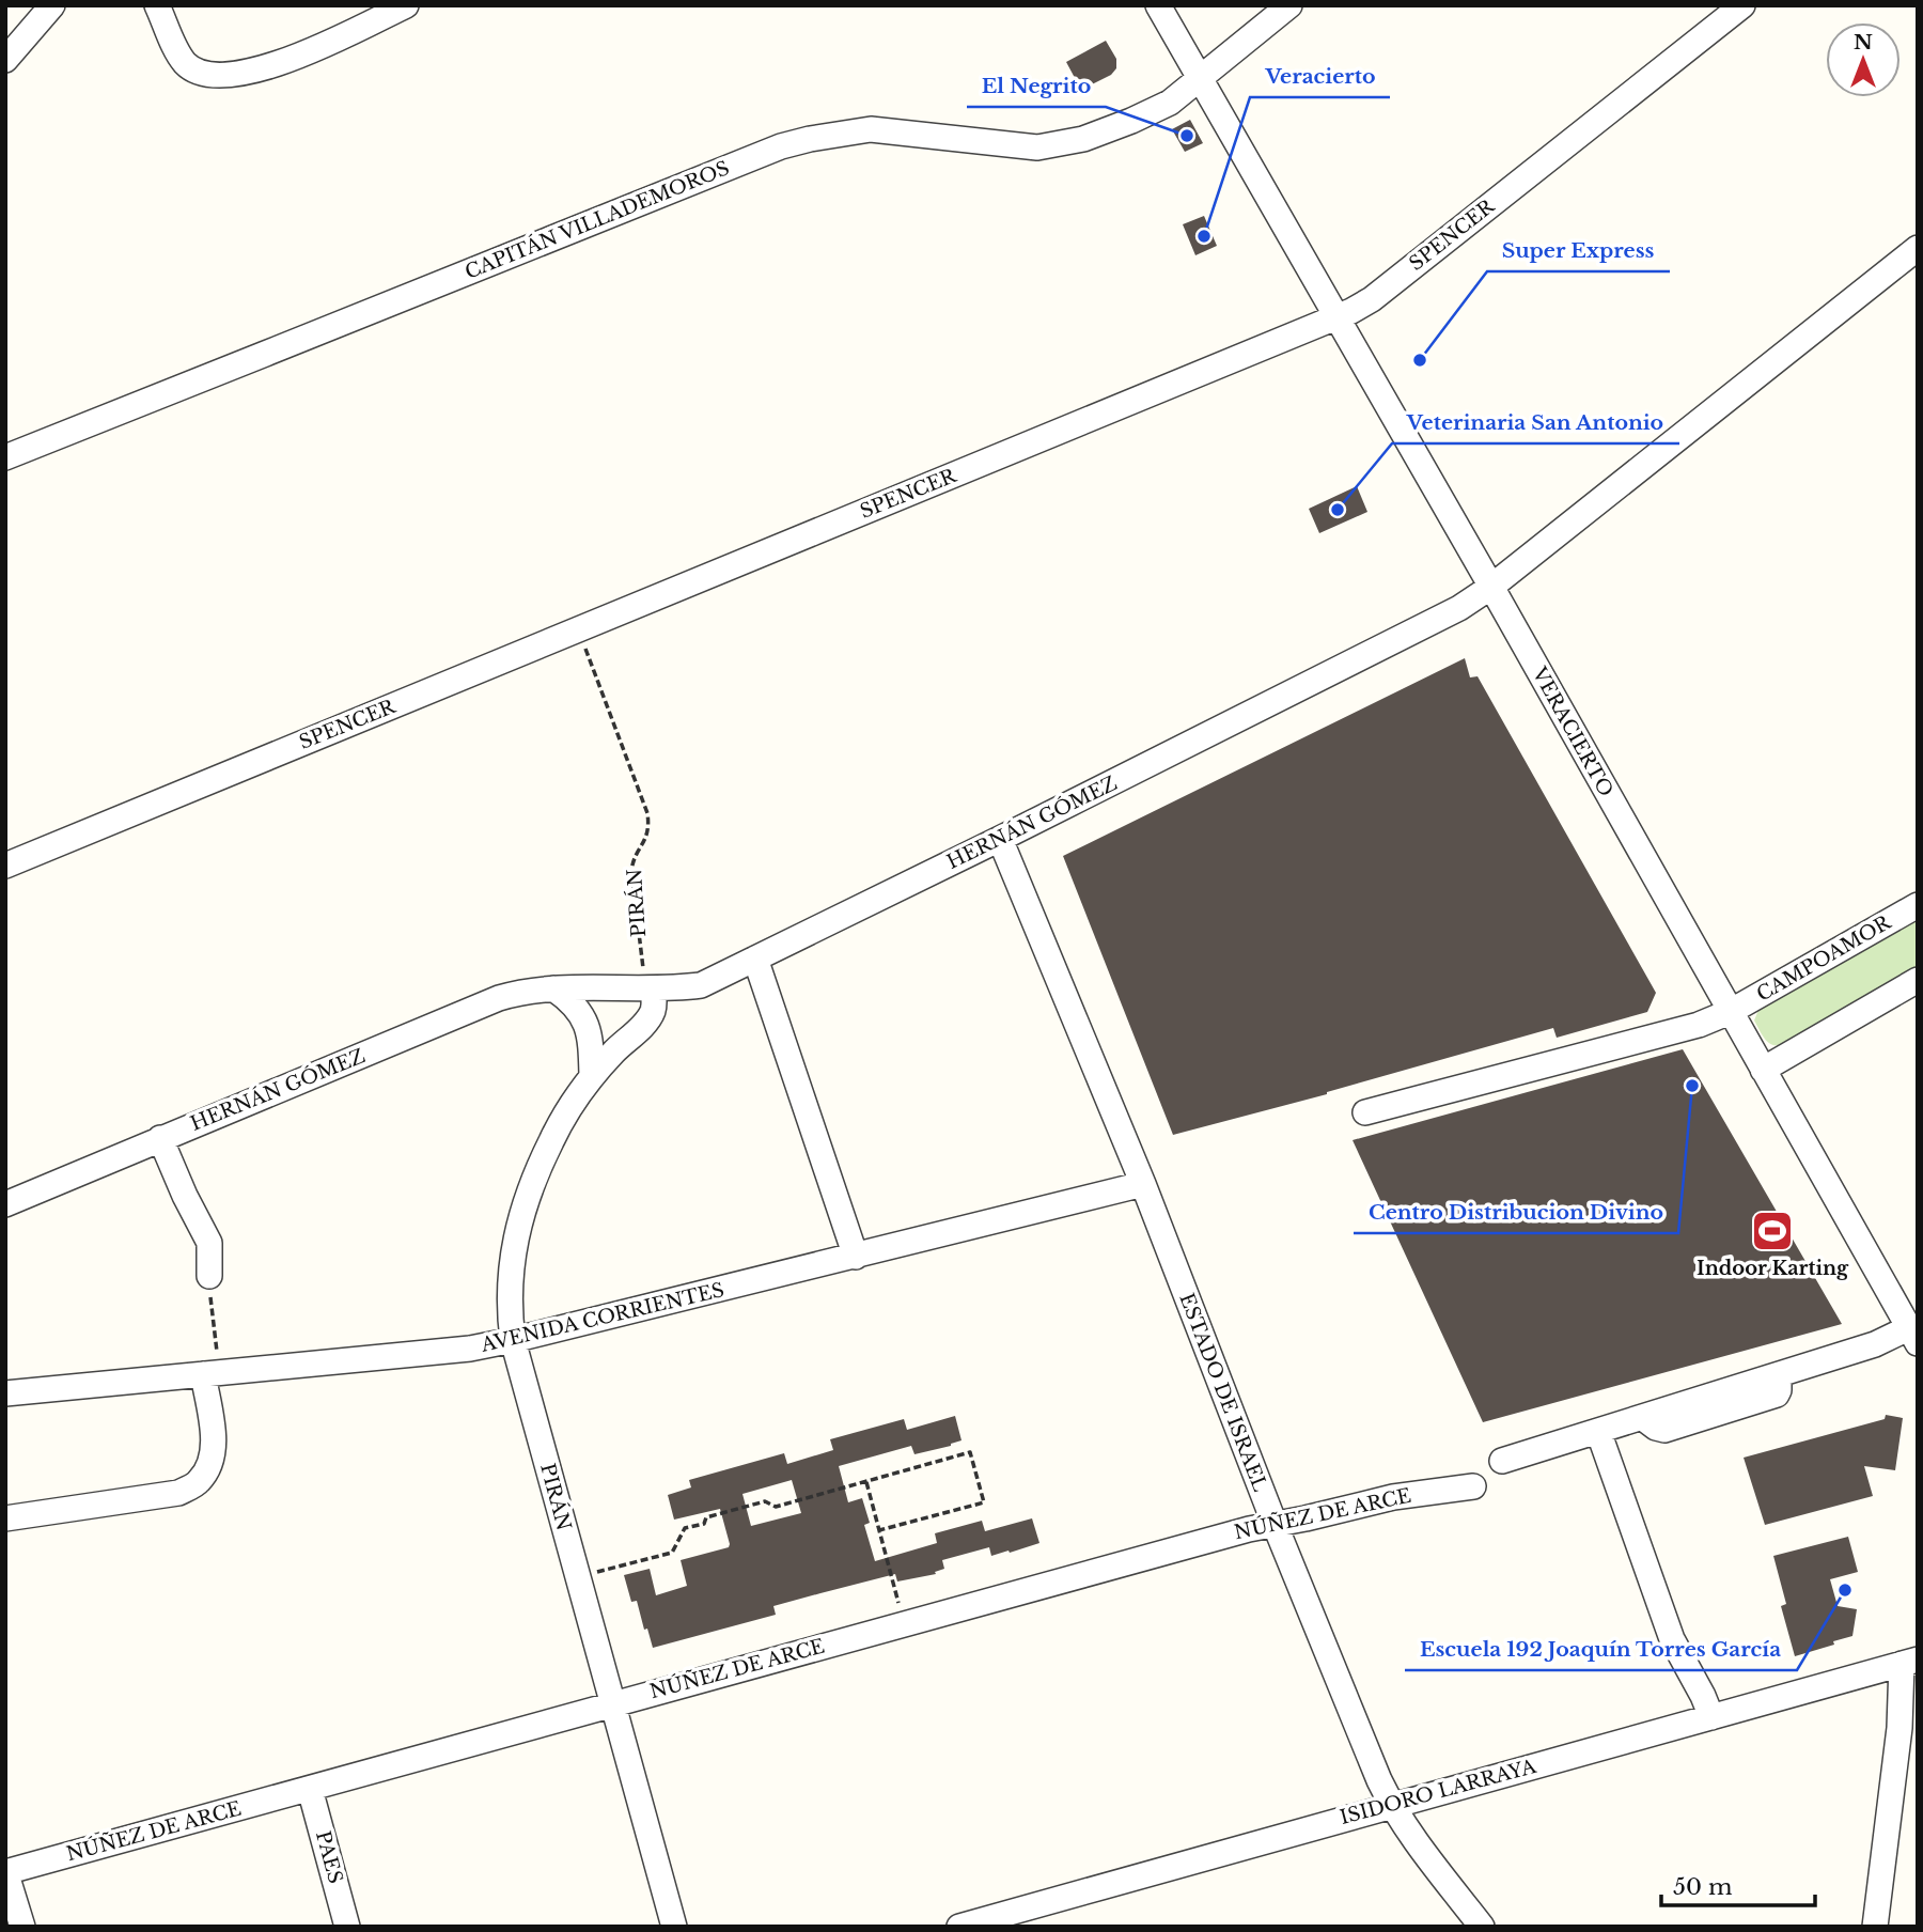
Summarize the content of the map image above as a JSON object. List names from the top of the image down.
{
  "streets": {
    "street": [
      "CAPITÁN VILLADEMOROS",
      "SPENCER",
      "VERACIERTO",
      "HERNÁN GÓMEZ",
      "PIRÁN",
      "CAMPOAMOR",
      "AVENIDA CORRIENTES",
      "ESTADO DE ISRAEL",
      "NÚÑEZ DE ARCE",
      "ISIDORO LARRAYA",
      "PAES"
    ]
  },
  "crossings": [
    ["CAPITÁN VILLADEMOROS", "VERACIERTO"],
    ["SPENCER", "VERACIERTO"],
    ["SPENCER", "PIRÁN"],
    ["VERACIERTO", "HERNÁN GÓMEZ"],
    ["VERACIERTO", "CAMPOAMOR"],
    ["HERNÁN GÓMEZ", "PIRÁN"],
    ["HERNÁN GÓMEZ", "ESTADO DE ISRAEL"],
    ["PIRÁN", "AVENIDA CORRIENTES"],
    ["PIRÁN", "NÚÑEZ DE ARCE"],
    ["AVENIDA CORRIENTES", "ESTADO DE ISRAEL"],
    ["ESTADO DE ISRAEL", "NÚÑEZ DE ARCE"],
    ["ESTADO DE ISRAEL", "ISIDORO LARRAYA"],
    ["NÚÑEZ DE ARCE", "PAES"]
  ],
  "places": {
    "other": [
      "El Negrito",
      "Veracierto",
      "Super Express",
      "Veterinaria San Antonio",
      "Centro Distribucion Divino",
      "Escuela 192 Joaquín Torres García"
    ],
    "sports": ["Indoor Karting"]
  },
  "scale_bar": "50 m",
  "north": "top"
}
